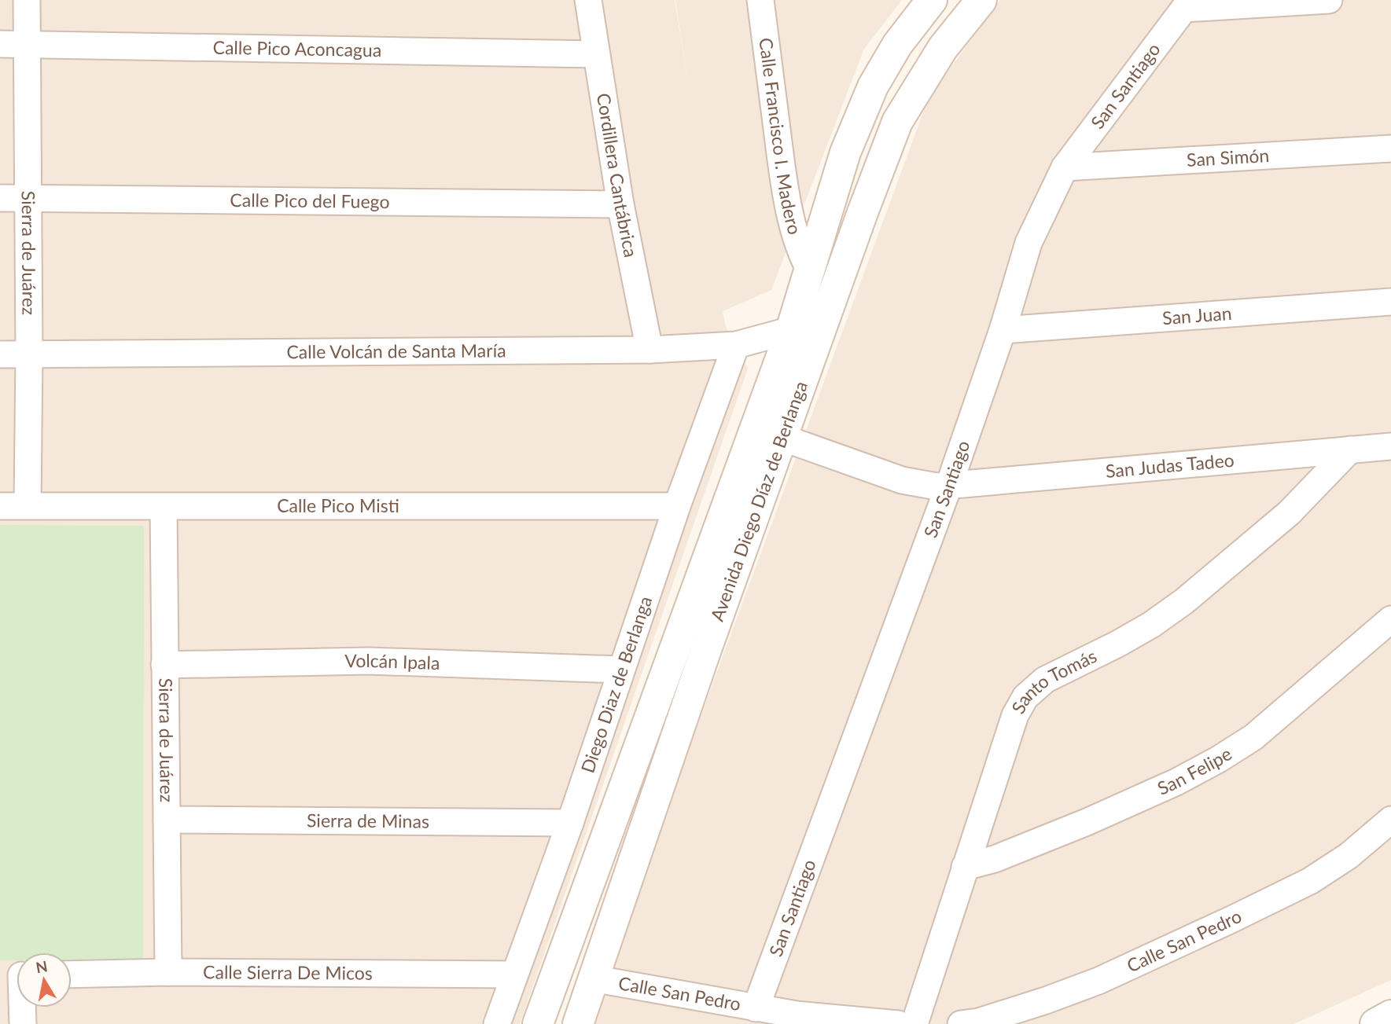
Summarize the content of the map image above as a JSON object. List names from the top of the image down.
{
  "streets": {
    "main road": ["Avenida Diego Díaz de Berlanga"],
    "street": [
      "Calle Pico Aconcagua",
      "San Santiago",
      "Calle Francisco I. Madero",
      "San Simón",
      "Cordillera Cantábrica",
      "Calle Pico del Fuego",
      "Sierra de Juárez",
      "San Juan",
      "Calle Volcán de Santa María",
      "San Judas Tadeo",
      "Calle Pico Misti",
      "Volcán Ipala",
      "Diego Diaz de Berlanga",
      "Santo Tomás",
      "San Felipe",
      "Sierra de Minas",
      "Calle San Pedro",
      "Calle Sierra De Micos"
    ]
  },
  "crossings": [
    ["Calle Pico Aconcagua", "Cordillera Cantábrica"],
    ["Calle Pico Aconcagua", "Sierra de Juárez"],
    ["San Santiago", "San Simón"],
    ["San Santiago", "San Juan"],
    ["San Santiago", "San Judas Tadeo"],
    ["San Santiago", "Calle San Pedro"],
    ["Calle Francisco I. Madero", "Avenida Diego Díaz de Berlanga"],
    ["Cordillera Cantábrica", "Calle Pico del Fuego"],
    ["Cordillera Cantábrica", "Calle Volcán de Santa María"],
    ["Calle Pico del Fuego", "Sierra de Juárez"],
    ["Sierra de Juárez", "Calle Volcán de Santa María"],
    ["Sierra de Juárez", "Calle Pico Misti"],
    ["Sierra de Juárez", "Volcán Ipala"],
    ["Sierra de Juárez", "Sierra de Minas"],
    ["Sierra de Juárez", "Calle Sierra De Micos"],
    ["Calle Volcán de Santa María", "Avenida Diego Díaz de Berlanga"],
    ["Calle Volcán de Santa María", "Diego Diaz de Berlanga"],
    ["San Judas Tadeo", "Avenida Diego Díaz de Berlanga"],
    ["San Judas Tadeo", "Santo Tomás"],
    ["Avenida Diego Díaz de Berlanga", "Calle San Pedro"],
    ["Calle Pico Misti", "Diego Diaz de Berlanga"],
    ["Volcán Ipala", "Diego Diaz de Berlanga"],
    ["Diego Diaz de Berlanga", "Sierra de Minas"],
    ["Diego Diaz de Berlanga", "Calle Sierra De Micos"],
    ["Santo Tomás", "San Felipe"]
  ],
  "north": "top"
}
